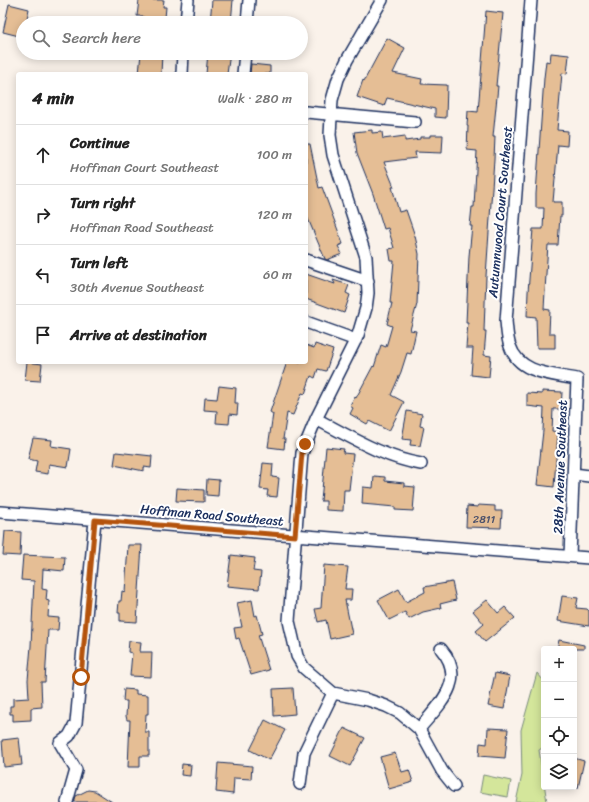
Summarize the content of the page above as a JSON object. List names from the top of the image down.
{
  "streets": {
    "street": ["Autumnwood Court Southeast", "28th Avenue Southeast", "Hoffman Road Southeast"]
  },
  "crossings": [
    ["Autumnwood Court Southeast", "28th Avenue Southeast"],
    ["28th Avenue Southeast", "Hoffman Road Southeast"]
  ],
  "house_numbers": ["2811"],
  "page": {
    "search": "Search here",
    "heading": ["4 min", "Walk · 280 m"],
    "list": [
      ["Continue", "Hoffman Court Southeast", "100 m"],
      ["Turn right", "Hoffman Road Southeast", "120 m"],
      ["Turn left", "30th Avenue Southeast", "60 m"],
      "Arrive at destination"
    ],
    "map_buttons": ["+", "−"]
  }
}
